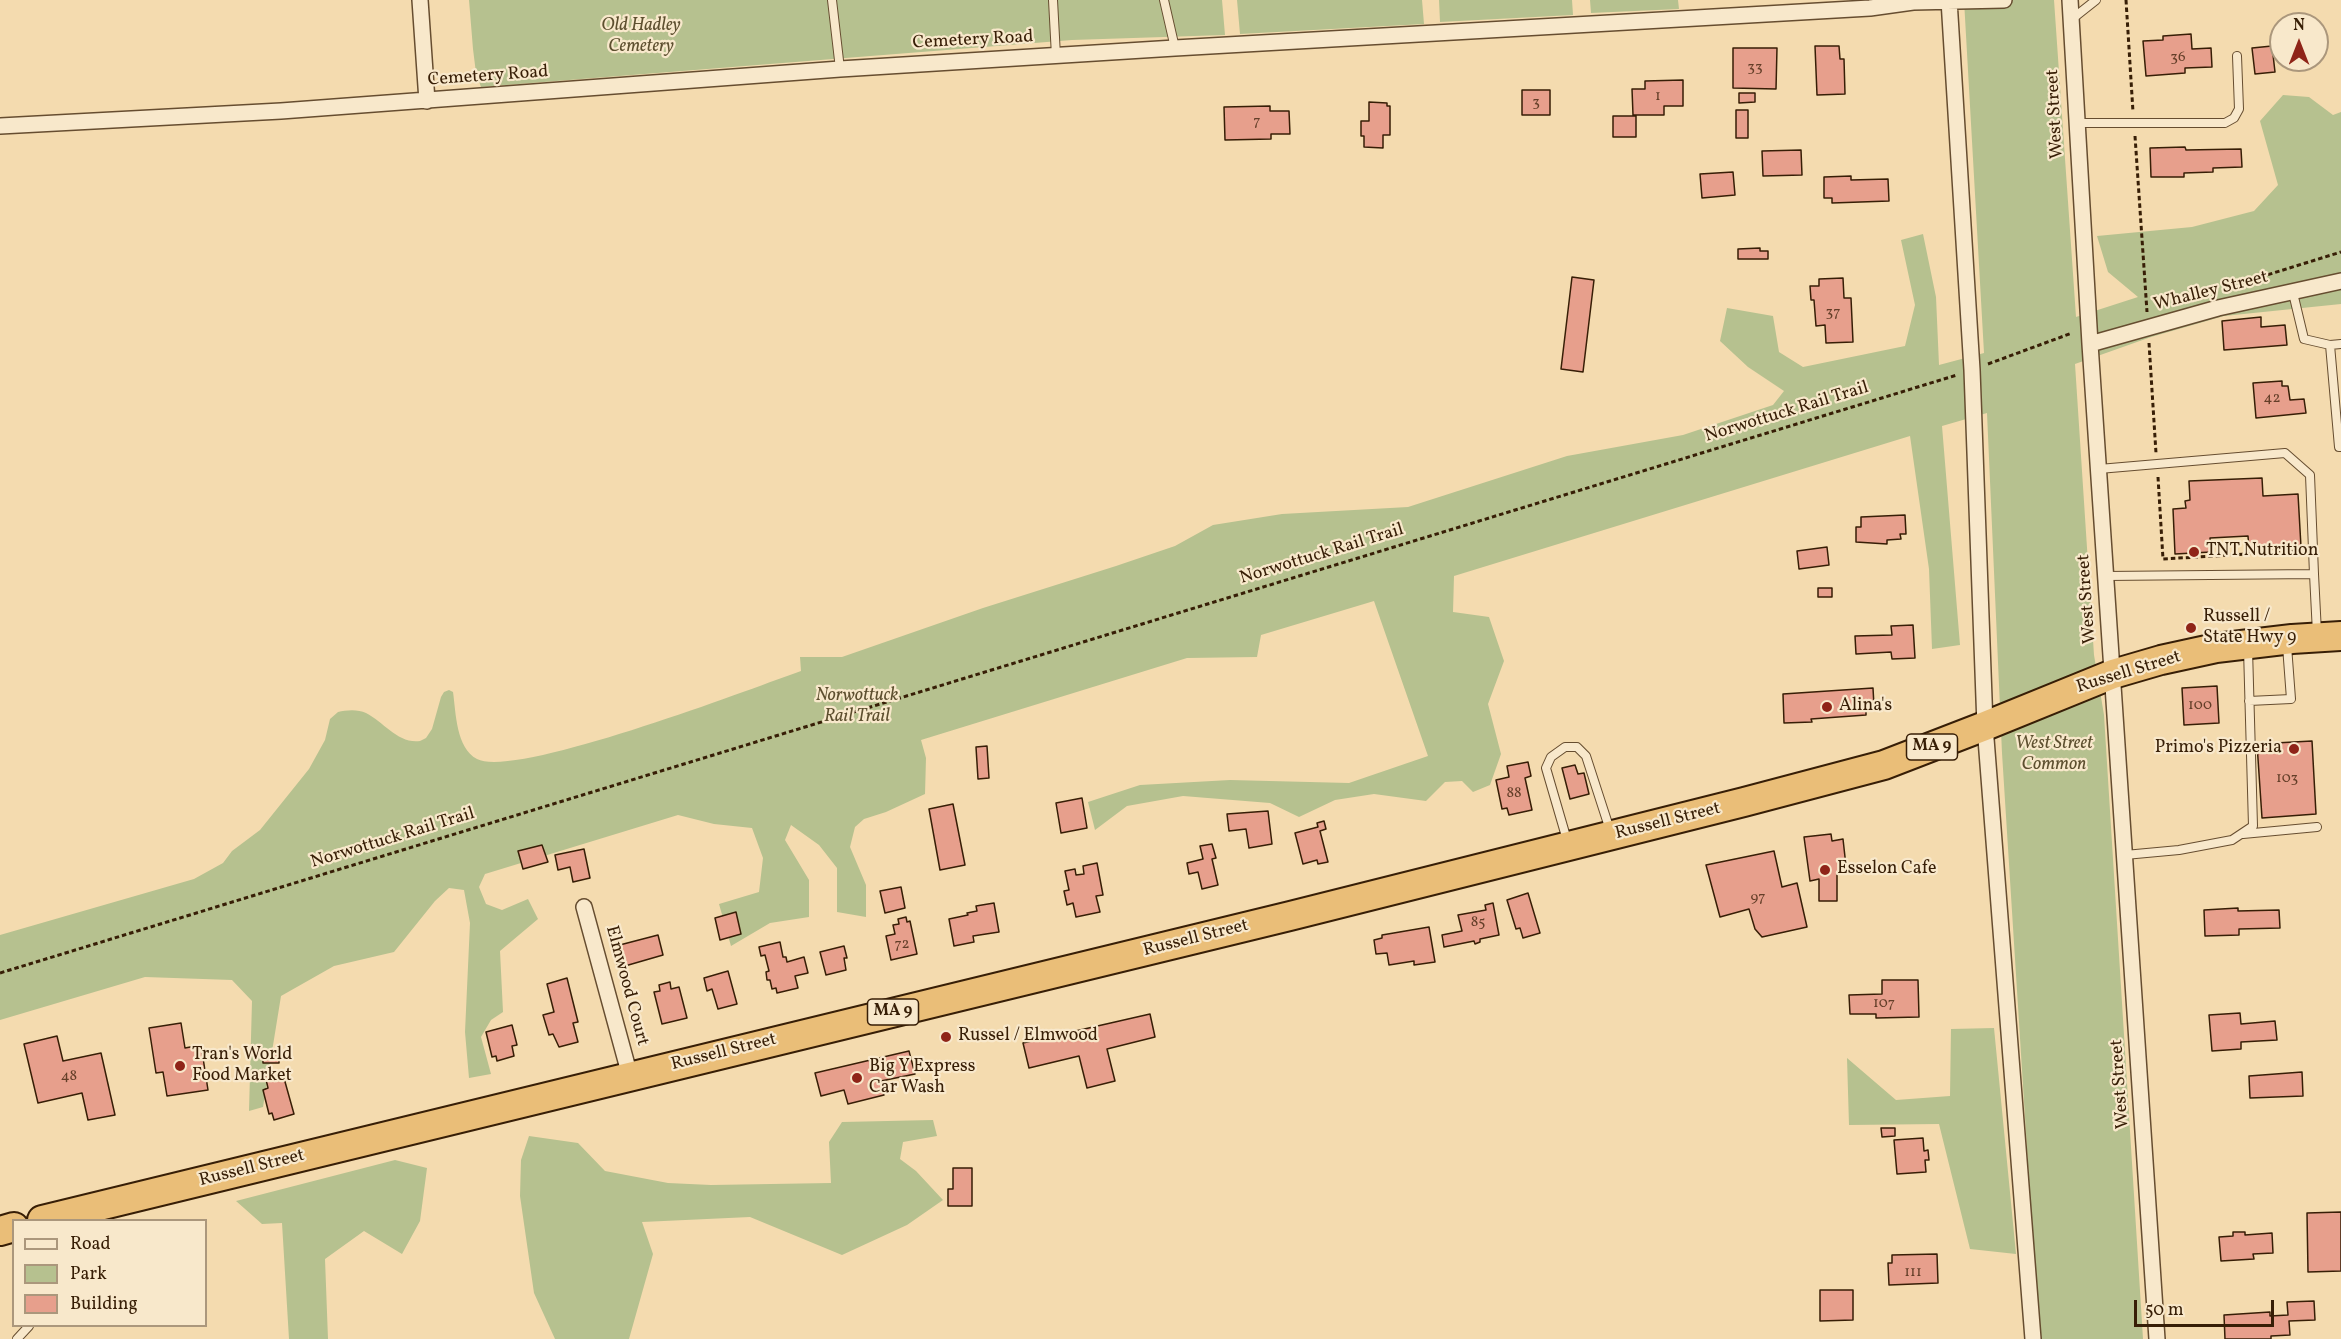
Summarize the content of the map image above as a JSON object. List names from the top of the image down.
{
  "streets": {
    "highway": ["Russell Street", "MA 9"],
    "street": [
      "Cemetery Road",
      "West Street",
      "Whalley Street",
      "Elmwood Court"
    ],
    "path": ["Norwottuck Rail Trail"]
  },
  "crossings": [
    ["West Street", "Whalley Street"],
    ["West Street", "Norwottuck Rail Trail"],
    ["West Street", "Russell Street"],
    ["Russell Street", "Elmwood Court"]
  ],
  "parks": ["Old Hadley Cemetery", "Norwottuck Rail Trail", "West Street Common"],
  "places": [
    "TNT Nutrition",
    "Russell / State Hwy 9",
    "Alina's",
    "Primo's Pizzeria",
    "Esselon Cafe",
    "Russel / Elmwood",
    "Tran's World Food Market",
    "Big Y Express Car Wash"
  ],
  "house_numbers": [
    "36",
    "33",
    "1",
    "3",
    "7",
    "37",
    "42",
    "100",
    "103",
    "88",
    "97",
    "85",
    "72",
    "107",
    "48",
    "111"
  ],
  "legend": ["Road", "Park", "Building"],
  "scale_bar": "50 m",
  "north": "top"
}
